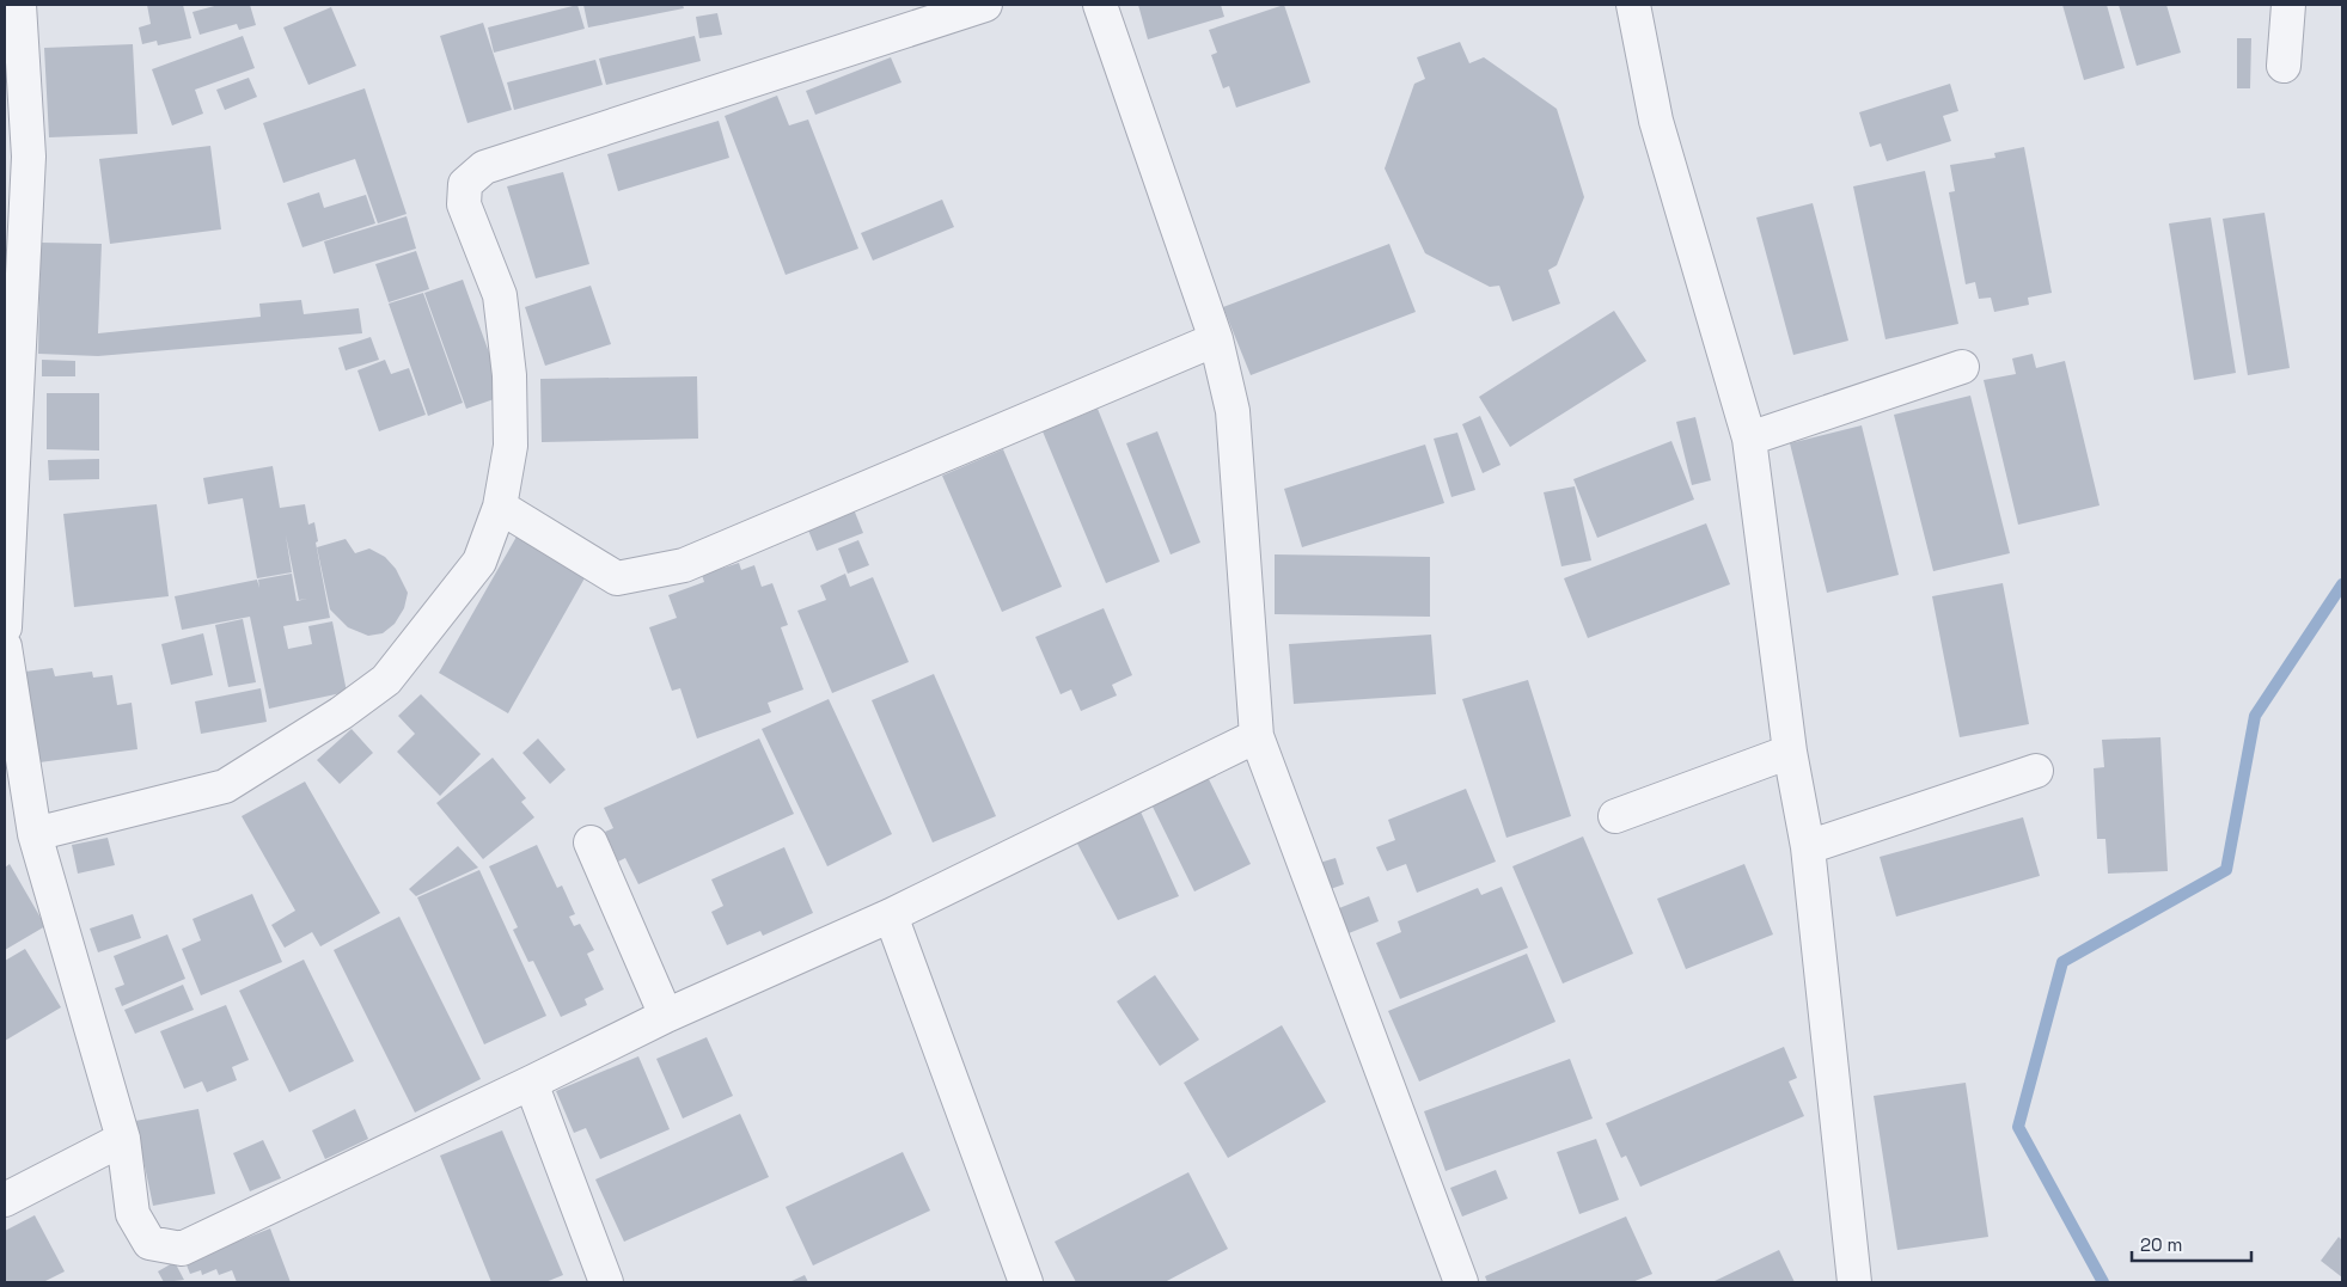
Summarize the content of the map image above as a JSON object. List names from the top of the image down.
{
  "scale_bar": "20 m"
}
